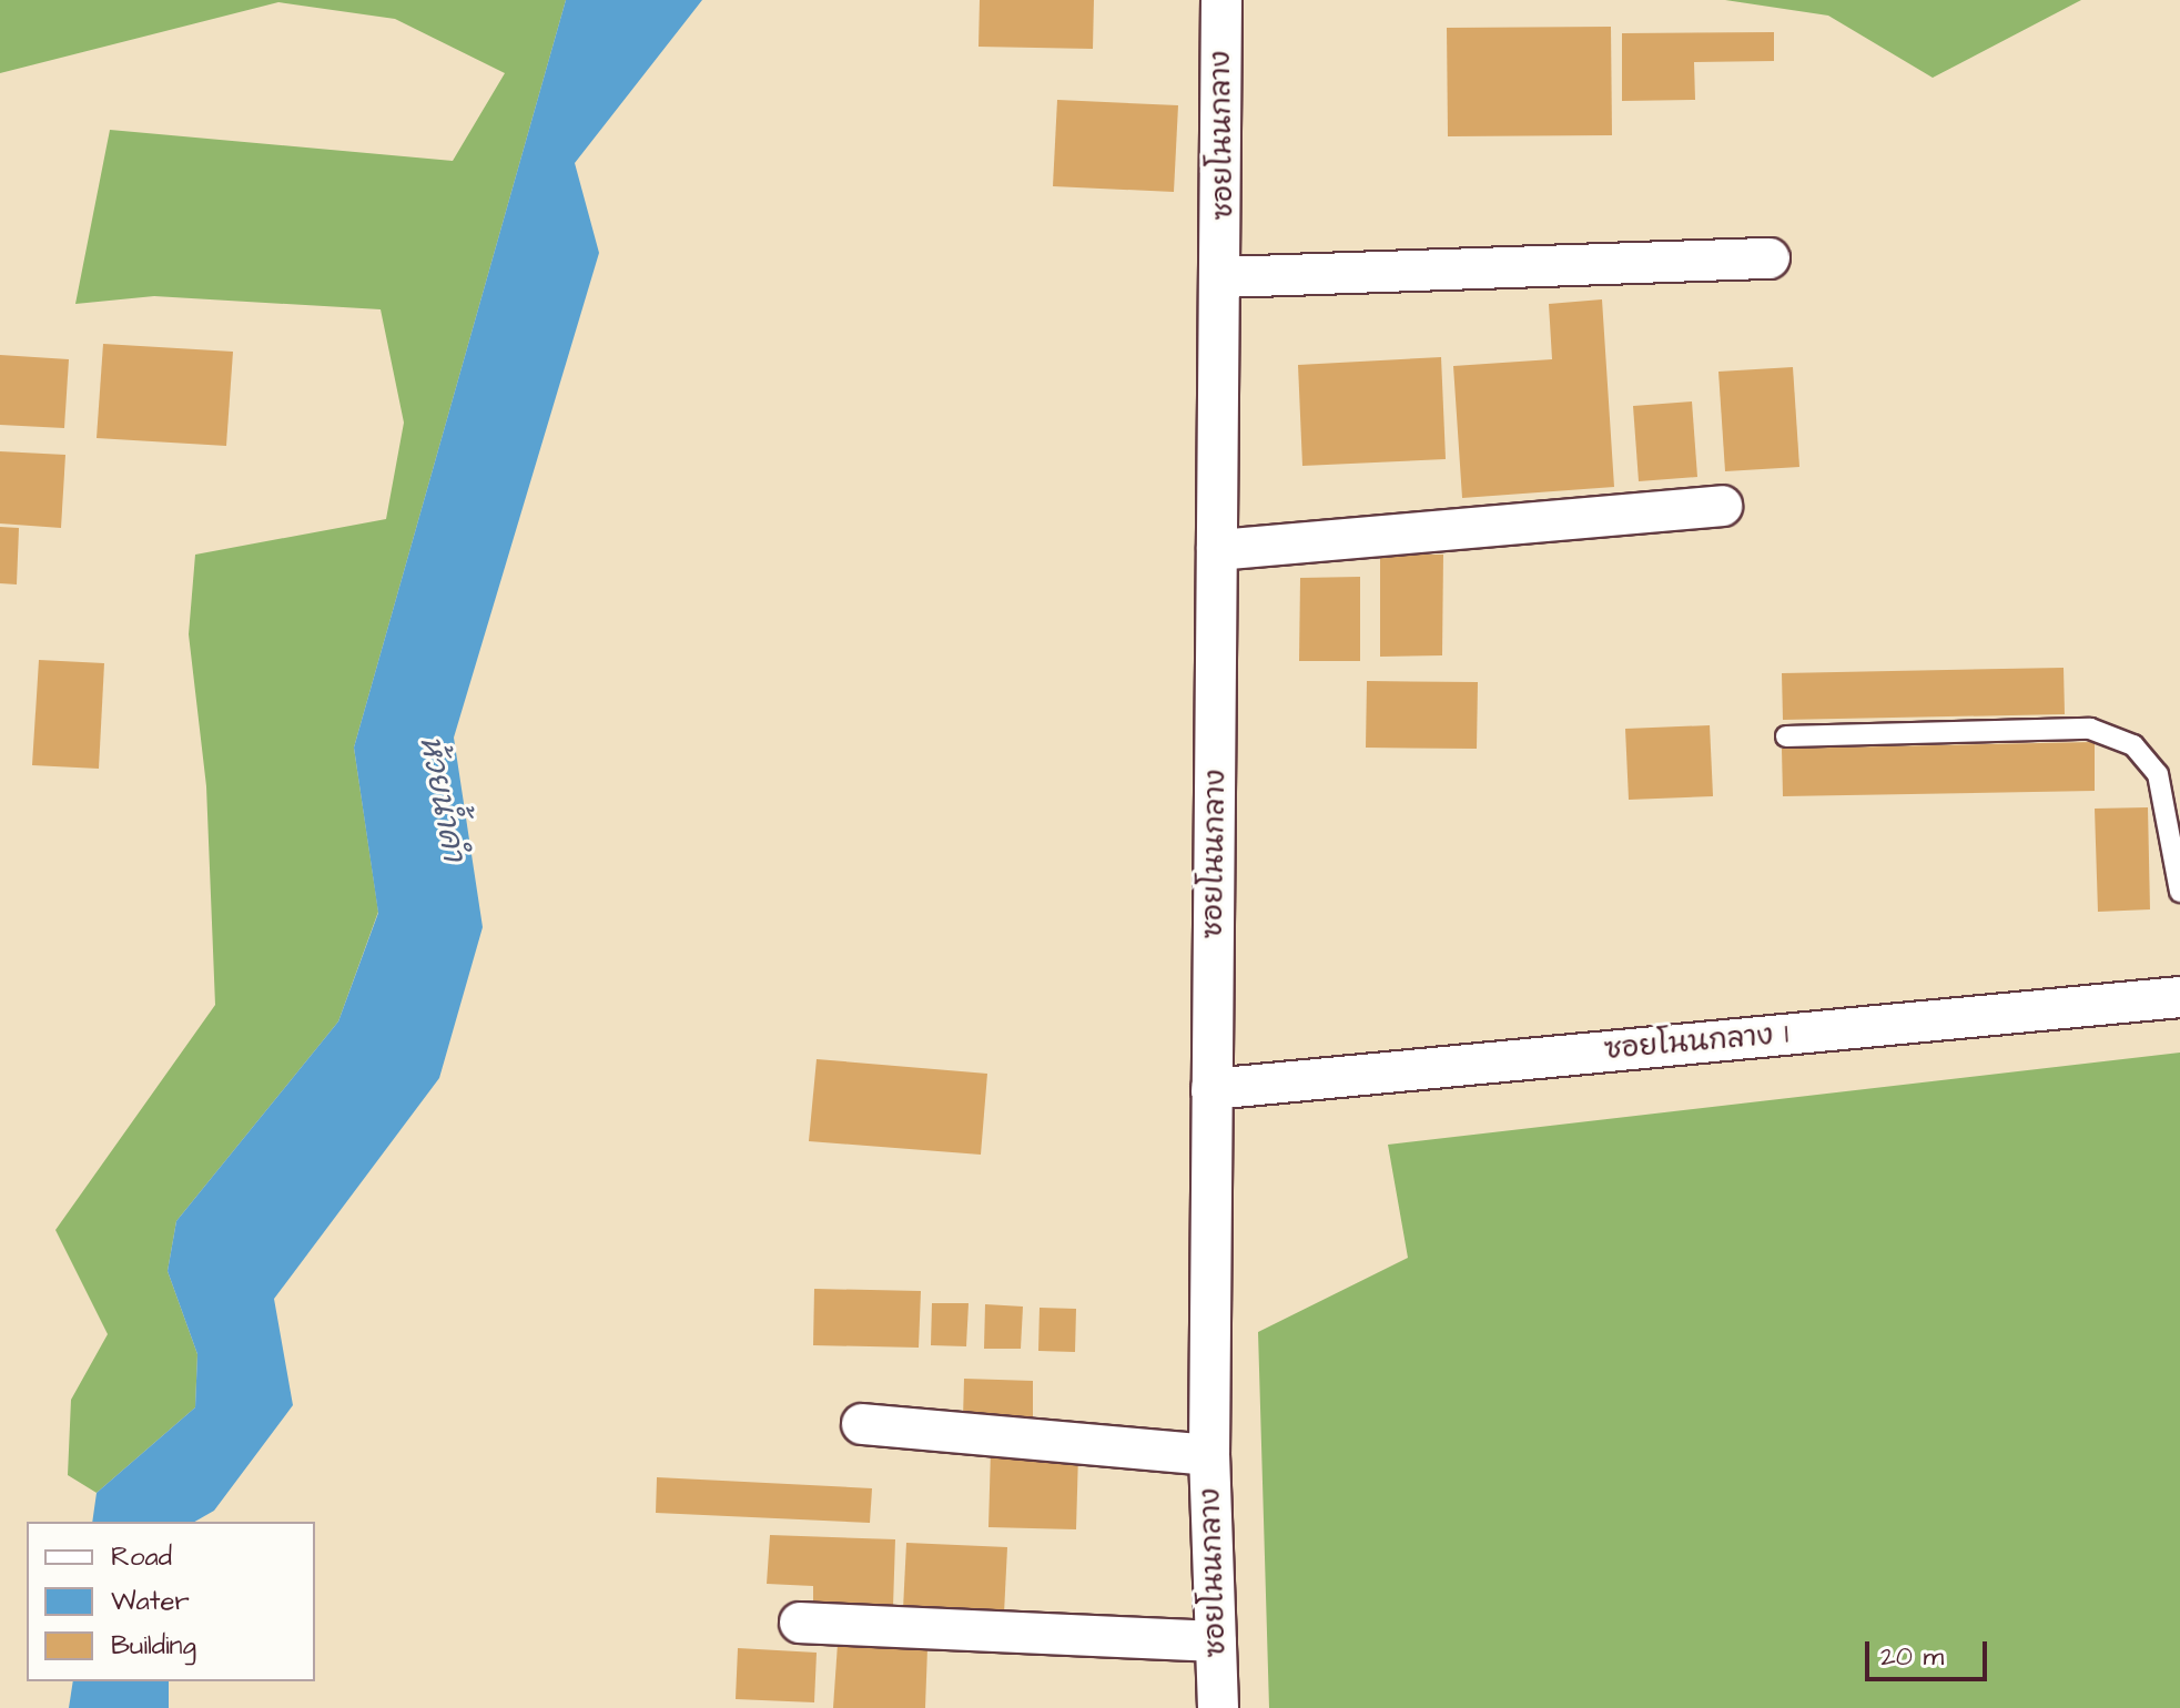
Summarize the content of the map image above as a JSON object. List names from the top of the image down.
{
  "streets": {
    "street": ["ซอยโนนกลาง", "ซอยโนนกลาง 1"]
  },
  "crossings": [
    ["ซอยโนนกลาง", "ซอยโนนกลาง 1"]
  ],
  "water": ["ห้วยน้ำคำ"],
  "legend": ["Road", "Water", "Building"],
  "scale_bar": "20 m"
}
